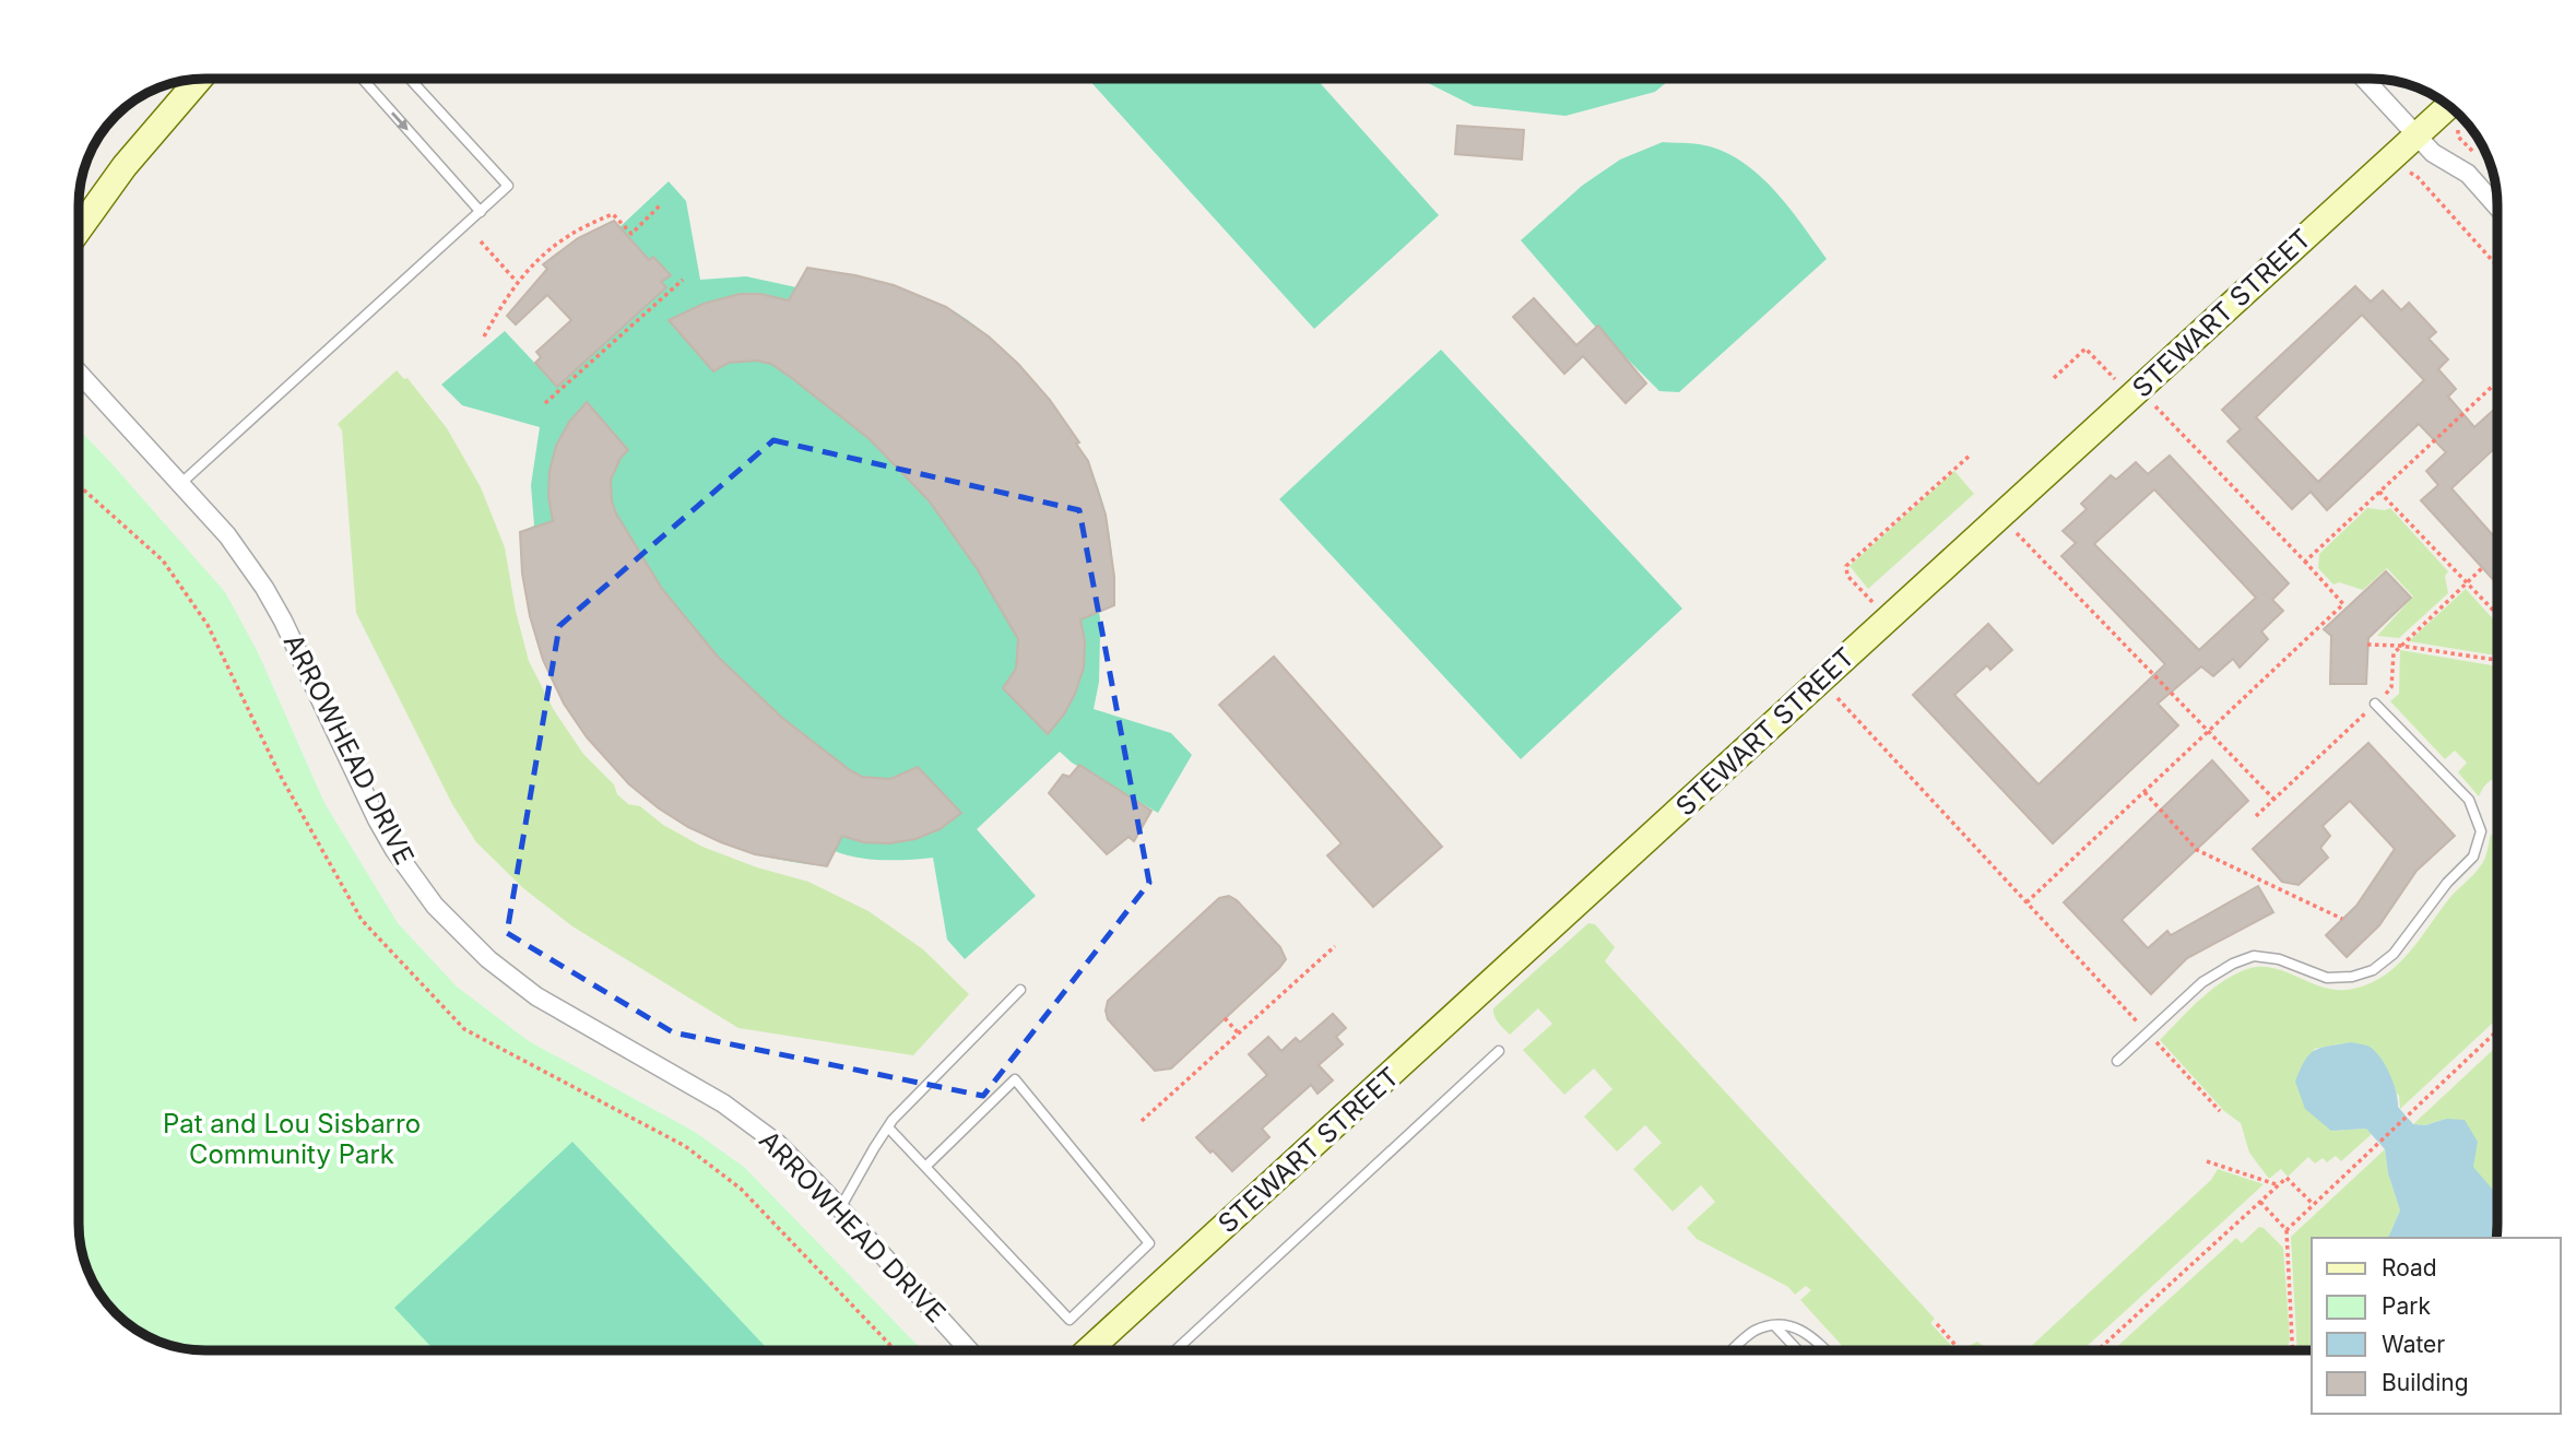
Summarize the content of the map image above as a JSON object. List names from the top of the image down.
{
  "streets": {
    "street": ["STEWART STREET", "ARROWHEAD DRIVE"]
  },
  "parks": ["Pat and Lou Sisbarro Community Park"],
  "legend": [
    "Road",
    "Park",
    "Water",
    "Building"
  ]
}
